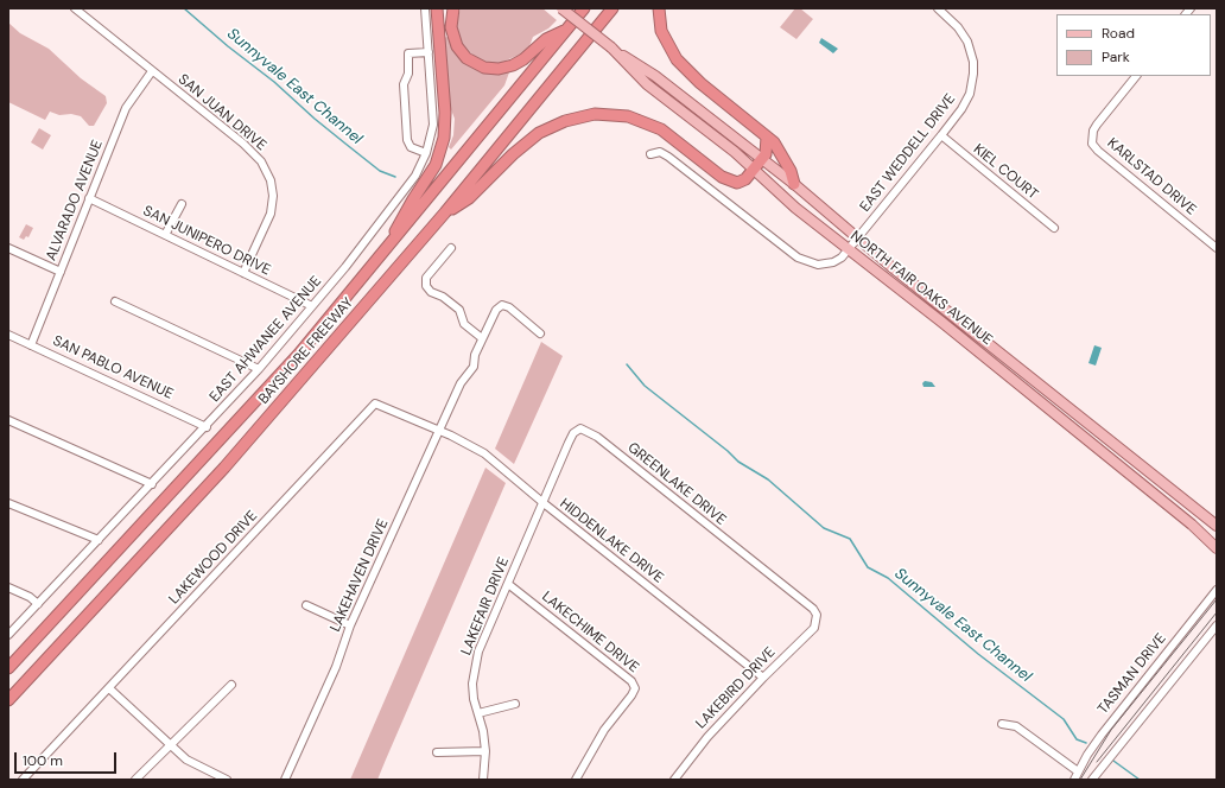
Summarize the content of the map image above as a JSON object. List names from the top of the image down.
{
  "streets": {
    "highway": ["BAYSHORE FREEWAY"],
    "main road": ["NORTH FAIR OAKS AVENUE"],
    "street": [
      "SAN JUAN DRIVE",
      "EAST WEDDELL DRIVE",
      "KIEL COURT",
      "KARLSTAD DRIVE",
      "ALVARADO AVENUE",
      "SAN JUNIPERO DRIVE",
      "EAST AHWANEE AVENUE",
      "SAN PABLO AVENUE",
      "GREENLAKE DRIVE",
      "HIDDENLAKE DRIVE",
      "LAKEWOOD DRIVE",
      "LAKEHAVEN DRIVE",
      "LAKEFAIR DRIVE",
      "LAKECHIME DRIVE",
      "TASMAN DRIVE",
      "LAKEBIRD DRIVE"
    ]
  },
  "crossings": [
    ["SAN JUAN DRIVE", "ALVARADO AVENUE"],
    ["SAN JUAN DRIVE", "SAN JUNIPERO DRIVE"],
    ["EAST WEDDELL DRIVE", "KIEL COURT"],
    ["EAST WEDDELL DRIVE", "NORTH FAIR OAKS AVENUE"],
    ["ALVARADO AVENUE", "SAN JUNIPERO DRIVE"],
    ["ALVARADO AVENUE", "SAN PABLO AVENUE"],
    ["SAN JUNIPERO DRIVE", "EAST AHWANEE AVENUE"],
    ["EAST AHWANEE AVENUE", "SAN PABLO AVENUE"],
    ["GREENLAKE DRIVE", "HIDDENLAKE DRIVE"],
    ["GREENLAKE DRIVE", "LAKEFAIR DRIVE"],
    ["GREENLAKE DRIVE", "LAKEBIRD DRIVE"],
    ["HIDDENLAKE DRIVE", "LAKEWOOD DRIVE"],
    ["HIDDENLAKE DRIVE", "LAKEHAVEN DRIVE"],
    ["HIDDENLAKE DRIVE", "LAKEFAIR DRIVE"],
    ["HIDDENLAKE DRIVE", "LAKEBIRD DRIVE"],
    ["LAKEWOOD DRIVE", "LAKEHAVEN DRIVE"],
    ["LAKEFAIR DRIVE", "LAKECHIME DRIVE"]
  ],
  "water": ["Sunnyvale East Channel"],
  "legend": ["Road", "Park"],
  "scale_bar": "100 m"
}
